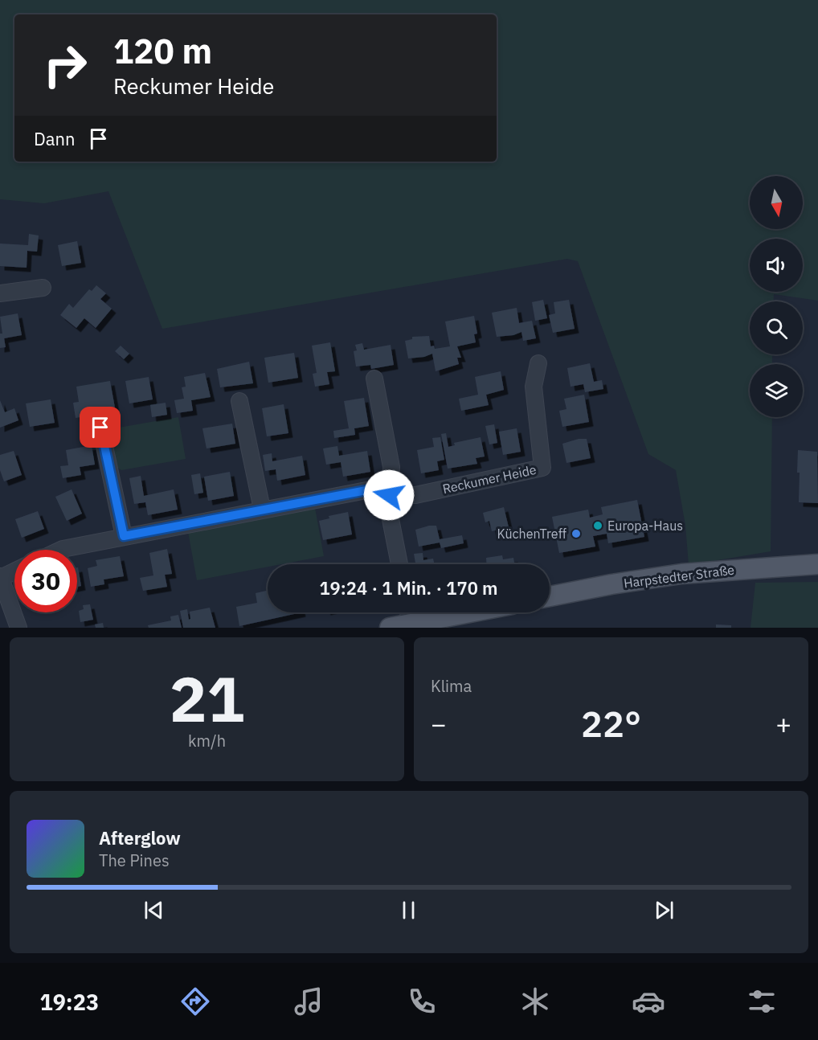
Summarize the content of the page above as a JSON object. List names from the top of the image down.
{
  "streets": {
    "main road": ["Harpstedter Straße"],
    "street": ["Reckumer Heide"]
  },
  "places": ["Europa-Haus", "KüchenTreff"],
  "north": "bottom",
  "page": {
    "turn": ["120 m", "Reckumer Heide"],
    "then": "Dann",
    "limit": "30",
    "trip": "19:24 · 1 Min. · 170 m",
    "tile": [
      ["21", "km/h"],
      "Klima"
    ],
    "heat": ["−", "22°", "+"],
    "song": ["Afterglow", "The Pines"],
    "tabs": "19:23"
  }
}
